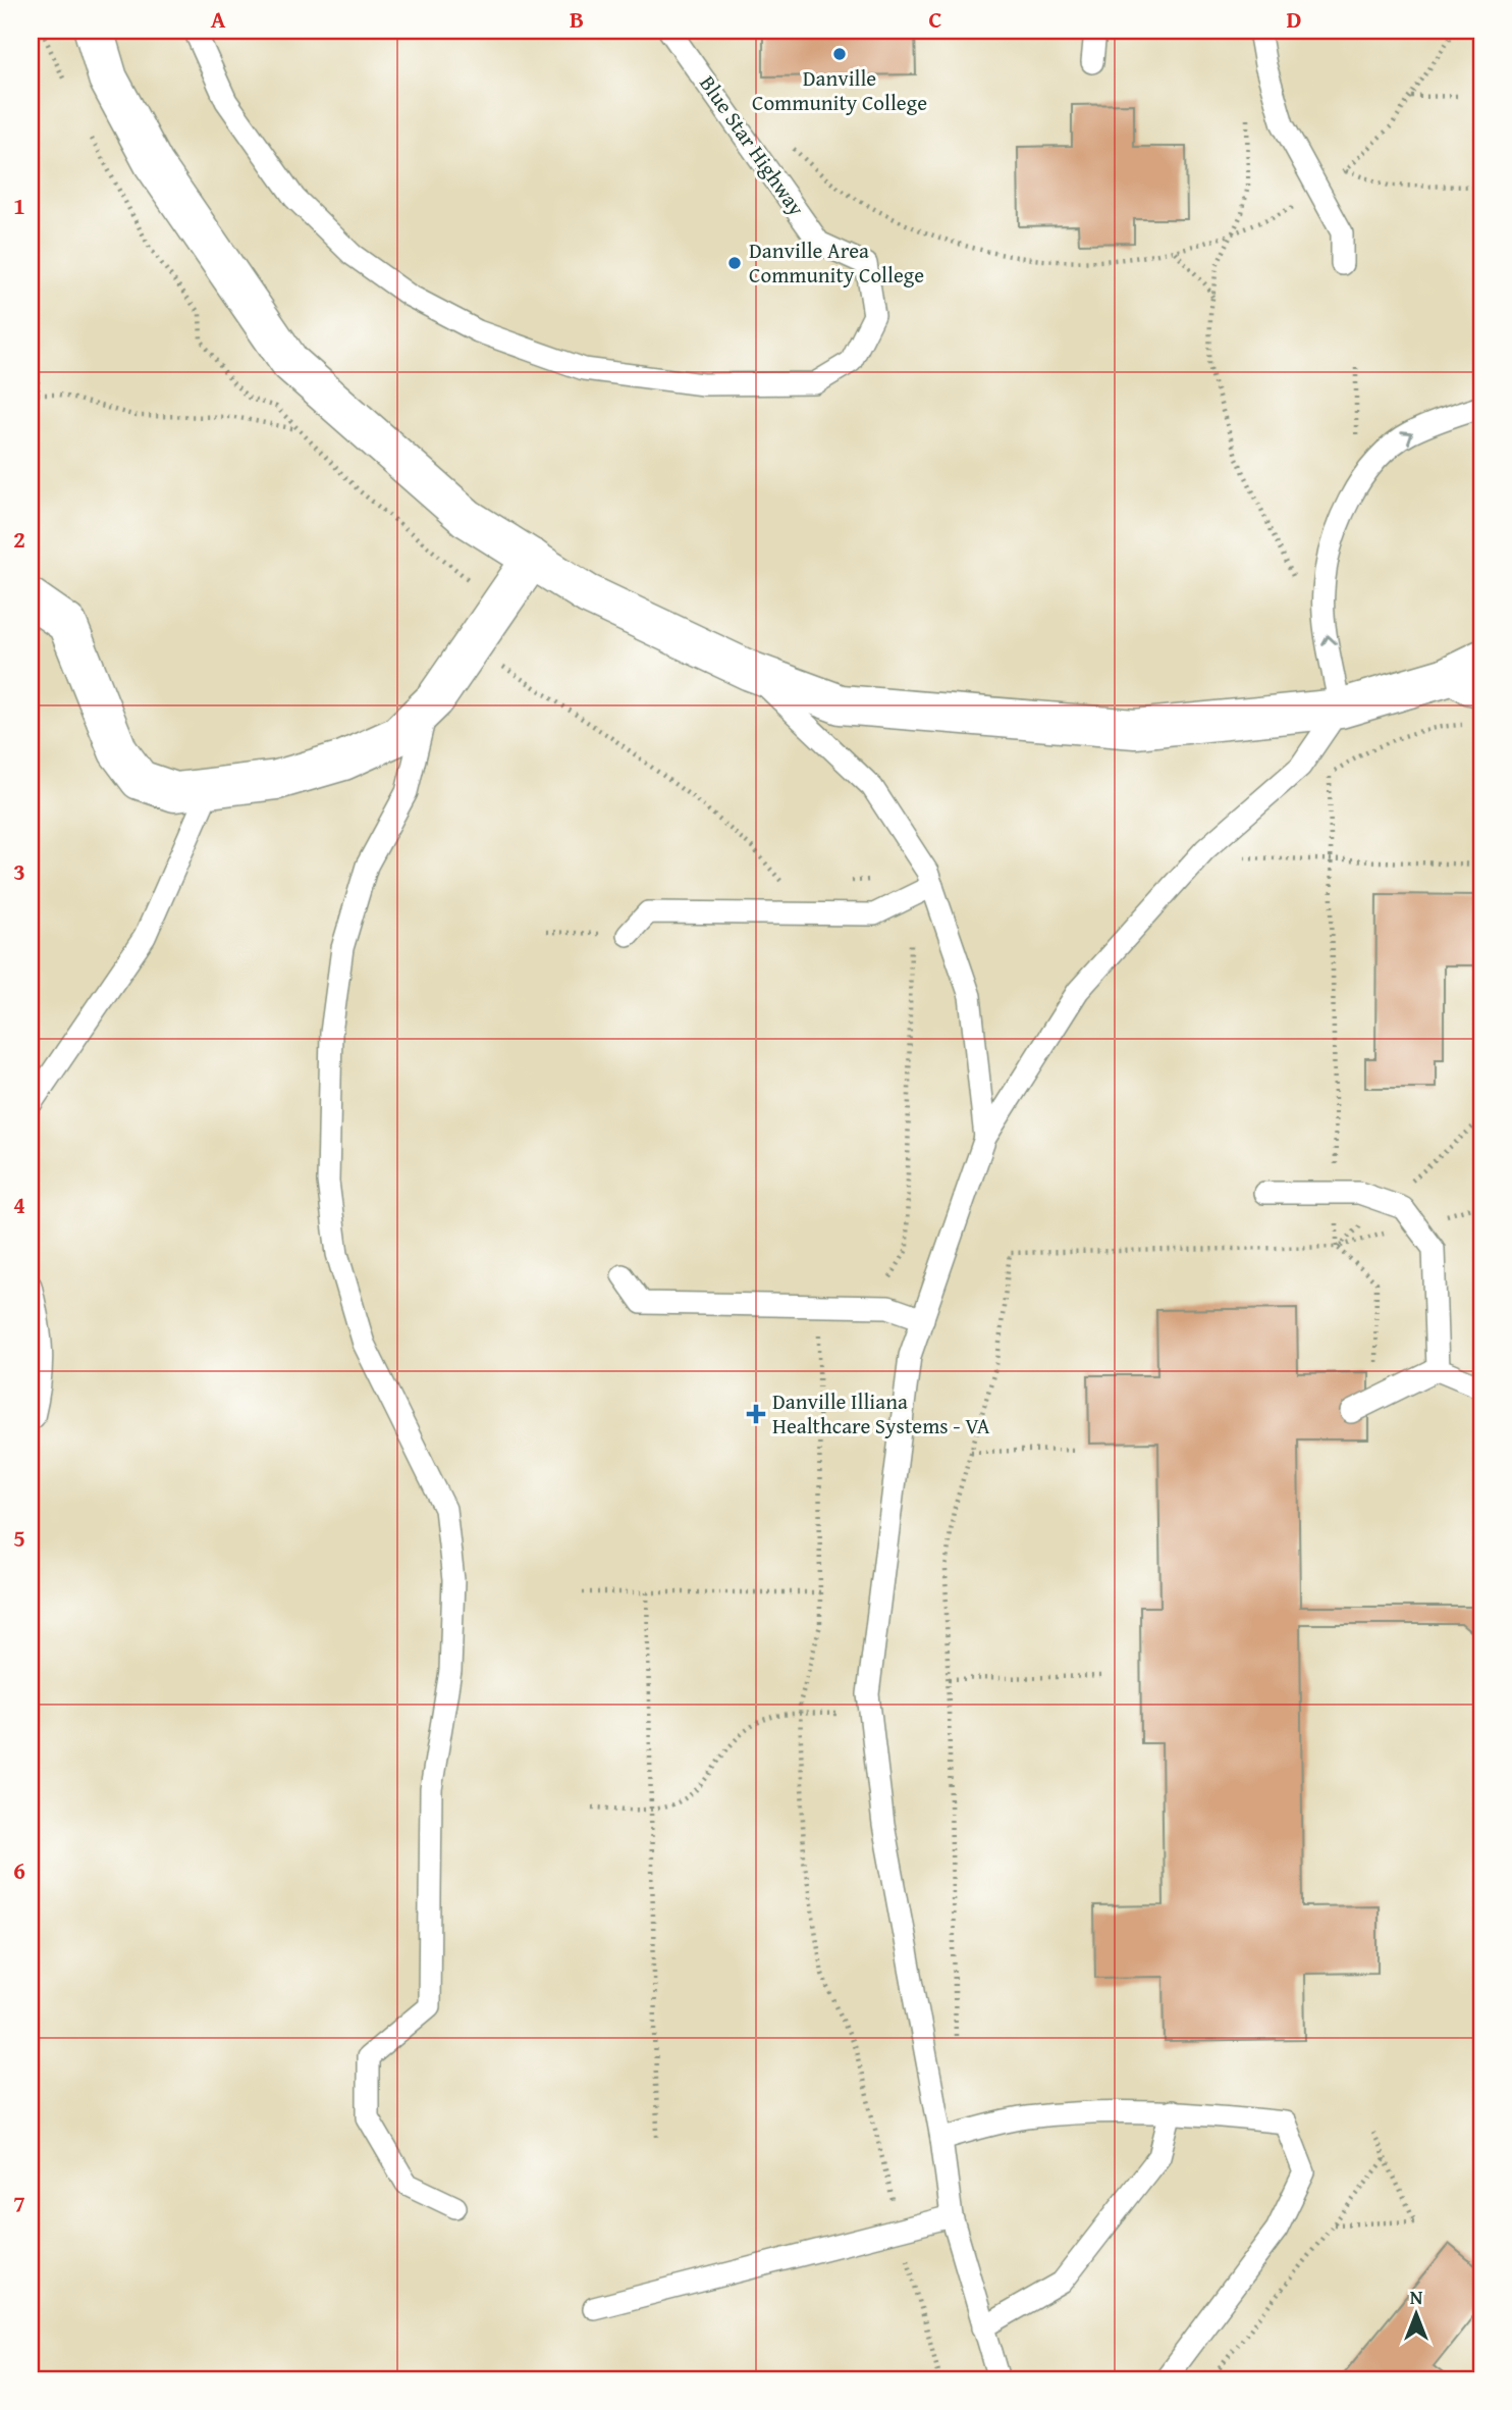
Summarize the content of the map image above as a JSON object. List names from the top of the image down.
{
  "streets": {
    "lane": ["Blue Star Highway"]
  },
  "places": {
    "other": ["Danville Community College", "Danville Area Community College"],
    "health": ["Danville Illiana Healthcare Systems - VA"]
  },
  "north": "top",
  "grid": {
    "columns": [
      "A",
      "B",
      "C",
      "D"
    ],
    "rows": [
      "1",
      "2",
      "3",
      "4",
      "5",
      "6",
      "7"
    ]
  }
}
